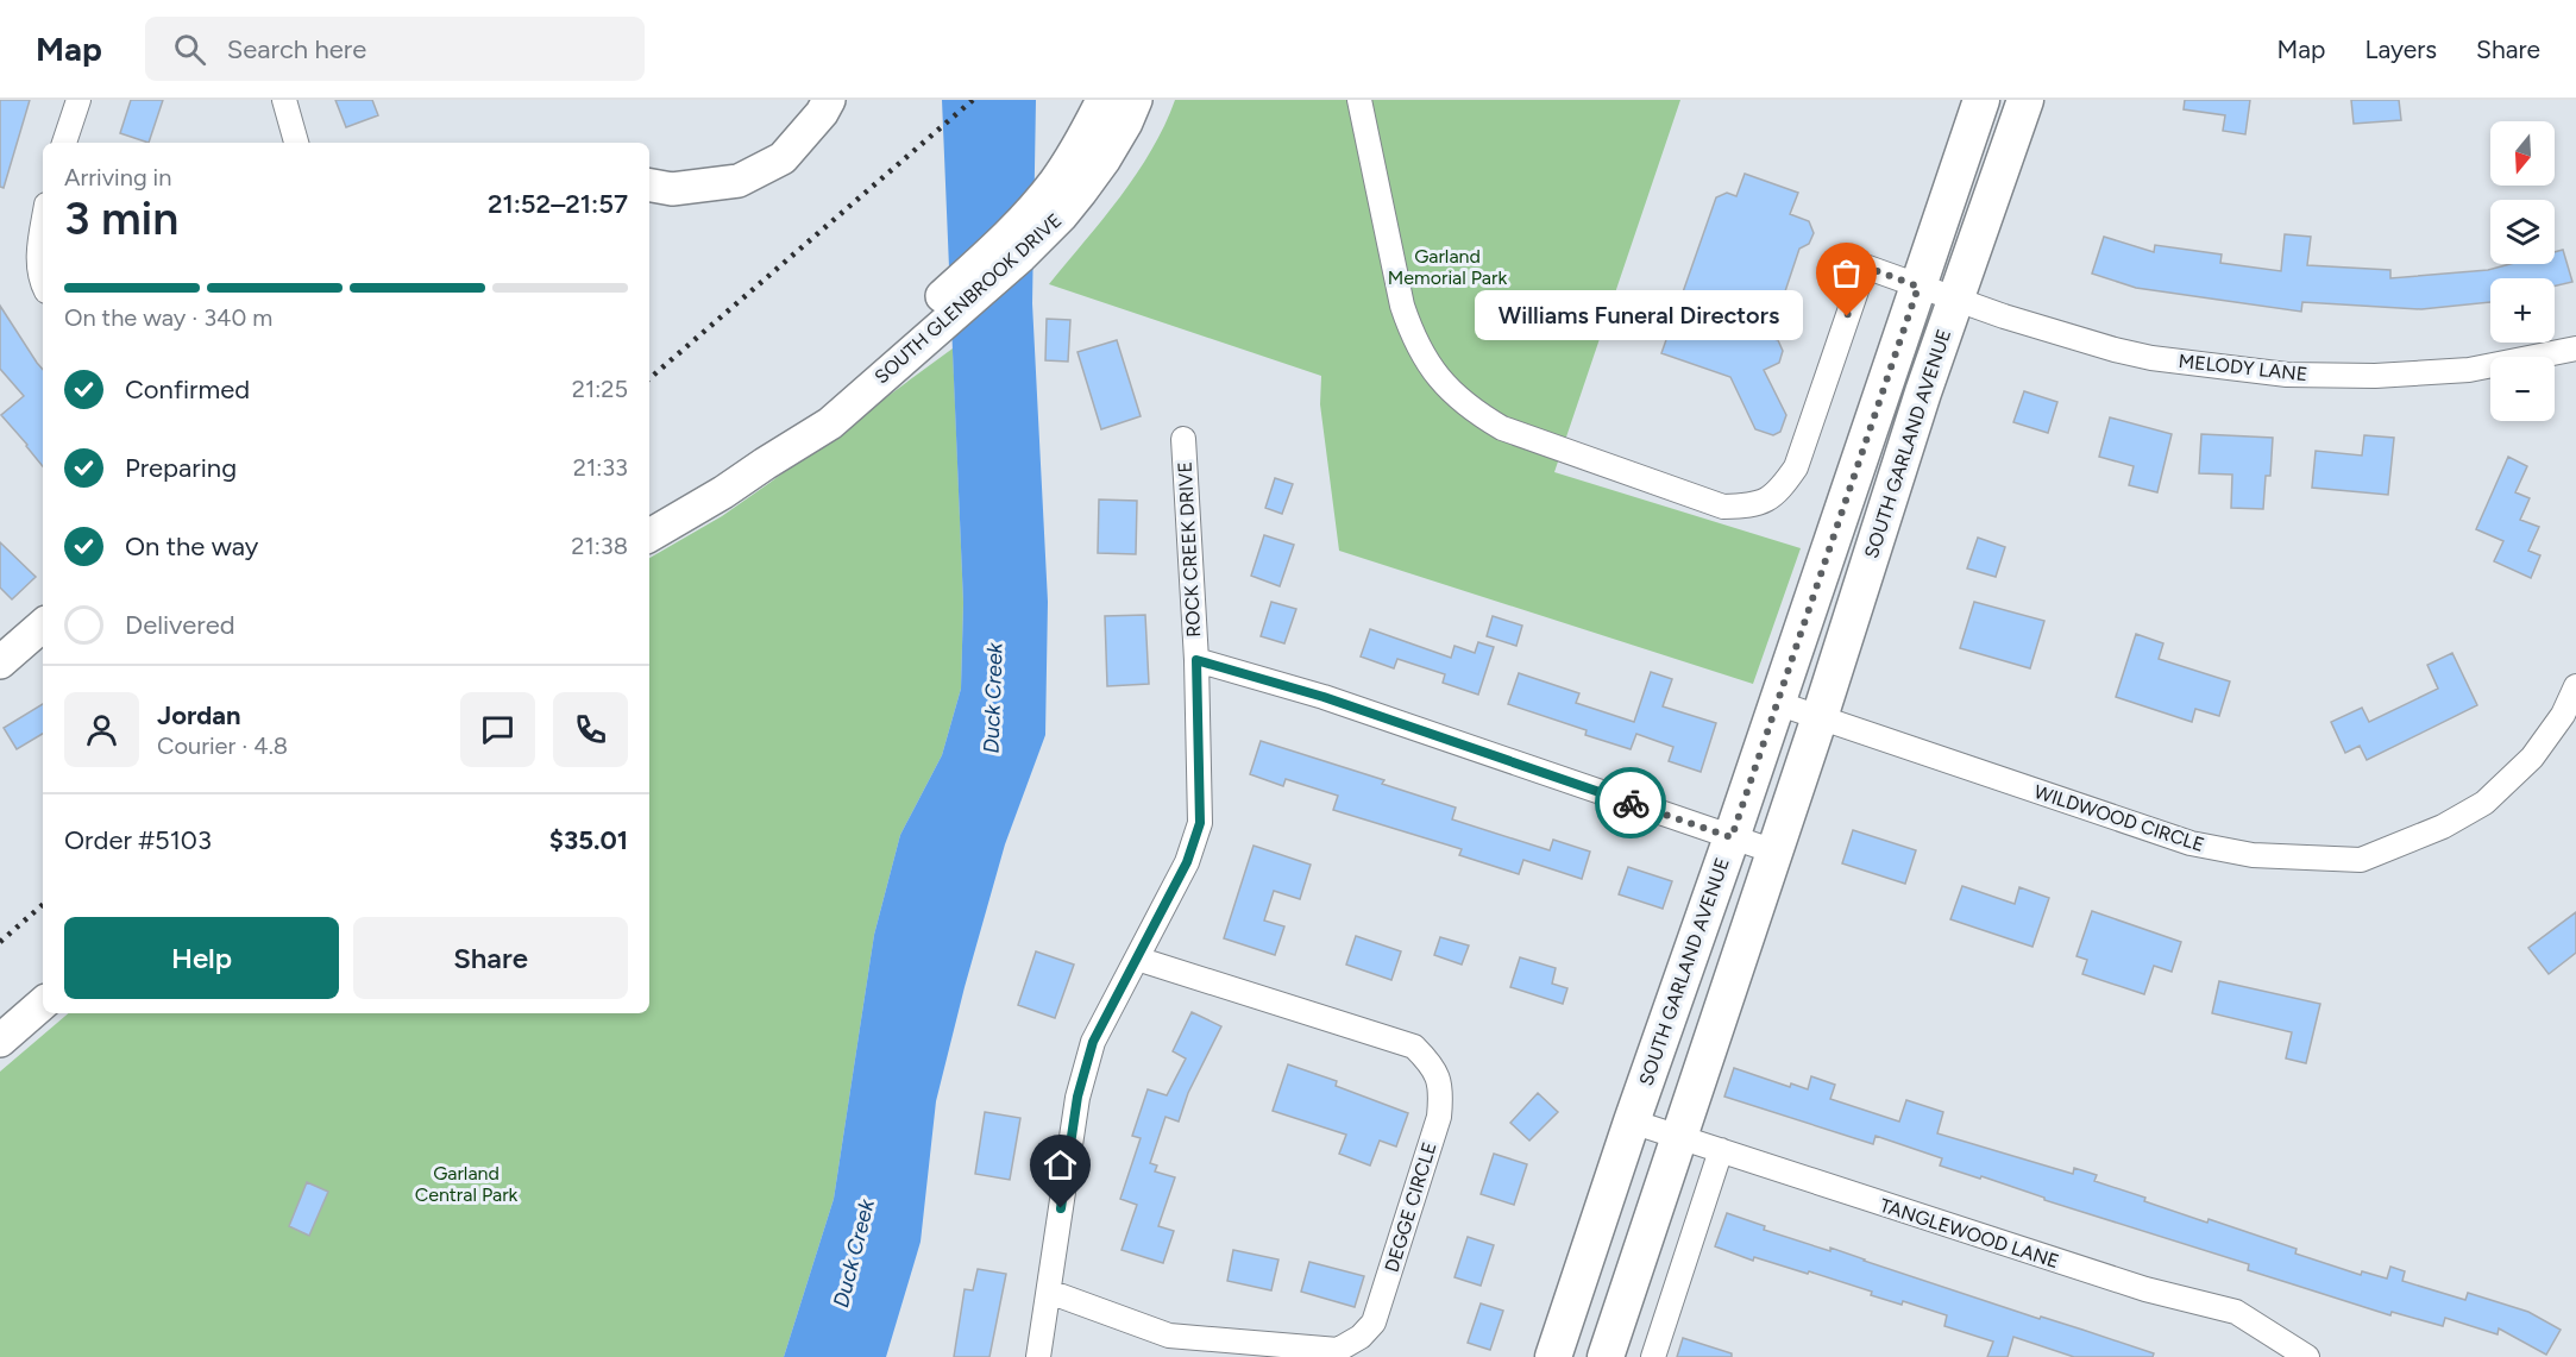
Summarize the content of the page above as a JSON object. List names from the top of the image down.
{
  "streets": {
    "main road": ["SOUTH GARLAND AVENUE"],
    "street": [
      "SOUTH GLENBROOK DRIVE",
      "MELODY LANE",
      "ROCK CREEK DRIVE",
      "WILDWOOD CIRCLE",
      "DEGGE CIRCLE",
      "TANGLEWOOD LANE"
    ]
  },
  "crossings": [
    ["MELODY LANE", "SOUTH GARLAND AVENUE"],
    ["SOUTH GARLAND AVENUE", "WILDWOOD CIRCLE"],
    ["SOUTH GARLAND AVENUE", "TANGLEWOOD LANE"],
    ["ROCK CREEK DRIVE", "DEGGE CIRCLE"]
  ],
  "water": ["Duck Creek"],
  "parks": ["Garland Memorial Park", "Garland Central Park"],
  "places": ["Williams Funeral Directors"],
  "north": "bottom",
  "page": {
    "header": "Map",
    "search": "Search here",
    "nav": ["Map", "Layers", "Share"],
    "map_buttons": ["+", "−"],
    "heading": ["3 min", "Arriving in", "21:52–21:57"],
    "panel": [
      "Jordan",
      "Courier · 4.8",
      "Order #5103",
      "$35.01"
    ],
    "bar": "On the way · 340 m",
    "bubble": "Williams Funeral Directors",
    "list": [
      ["Confirmed", "21:25"],
      ["Preparing", "21:33"],
      ["On the way", "21:38"],
      "Delivered"
    ],
    "buttons": ["Help", "Share"]
  }
}
